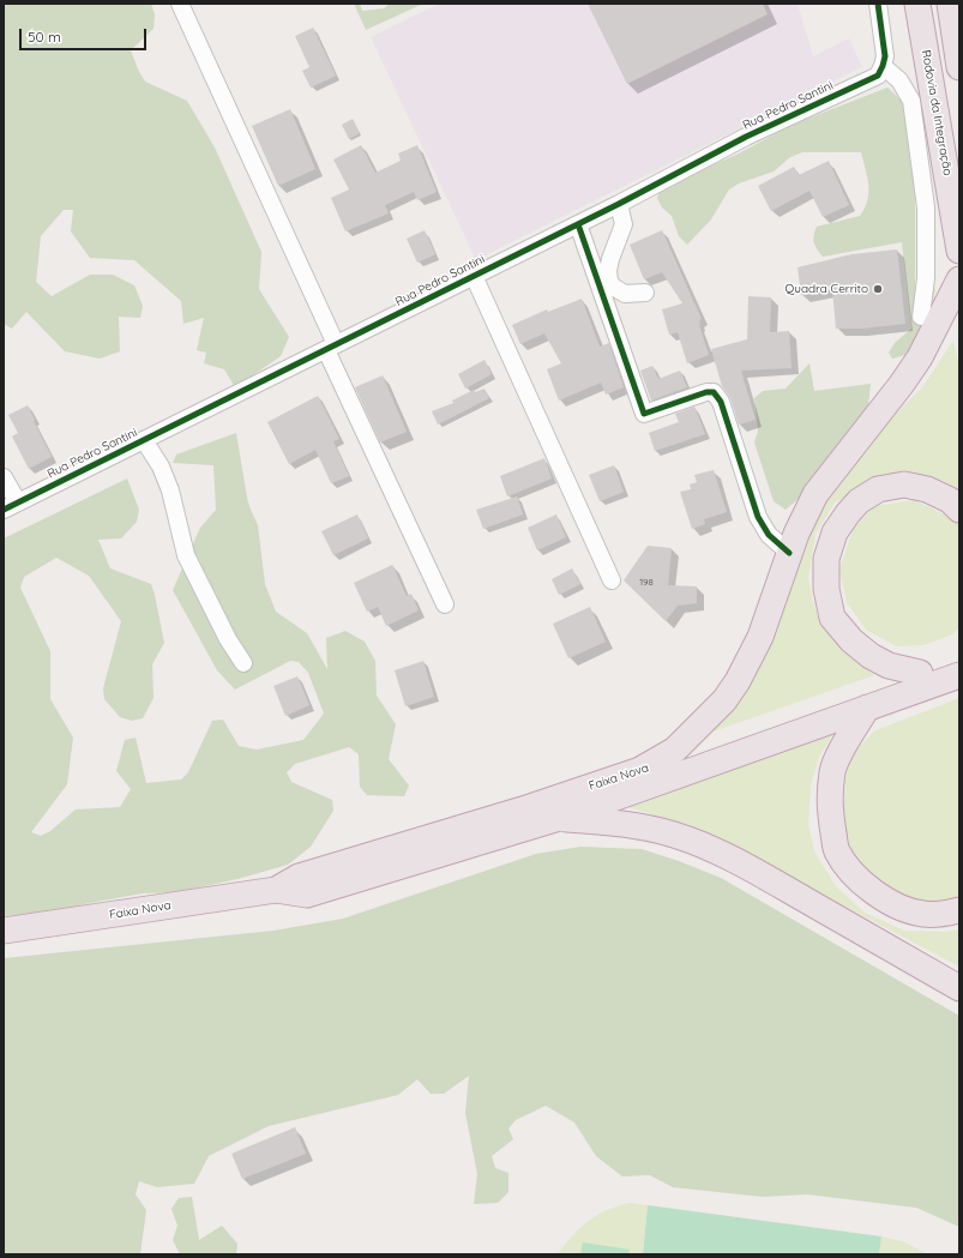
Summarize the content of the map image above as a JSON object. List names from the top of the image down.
{
  "streets": {
    "highway": ["Rodovia da Integração", "Faixa Nova"],
    "street": ["Rua Pedro Santini"]
  },
  "places": ["Quadra Cerrito"],
  "house_numbers": ["198"],
  "scale_bar": "50 m"
}
